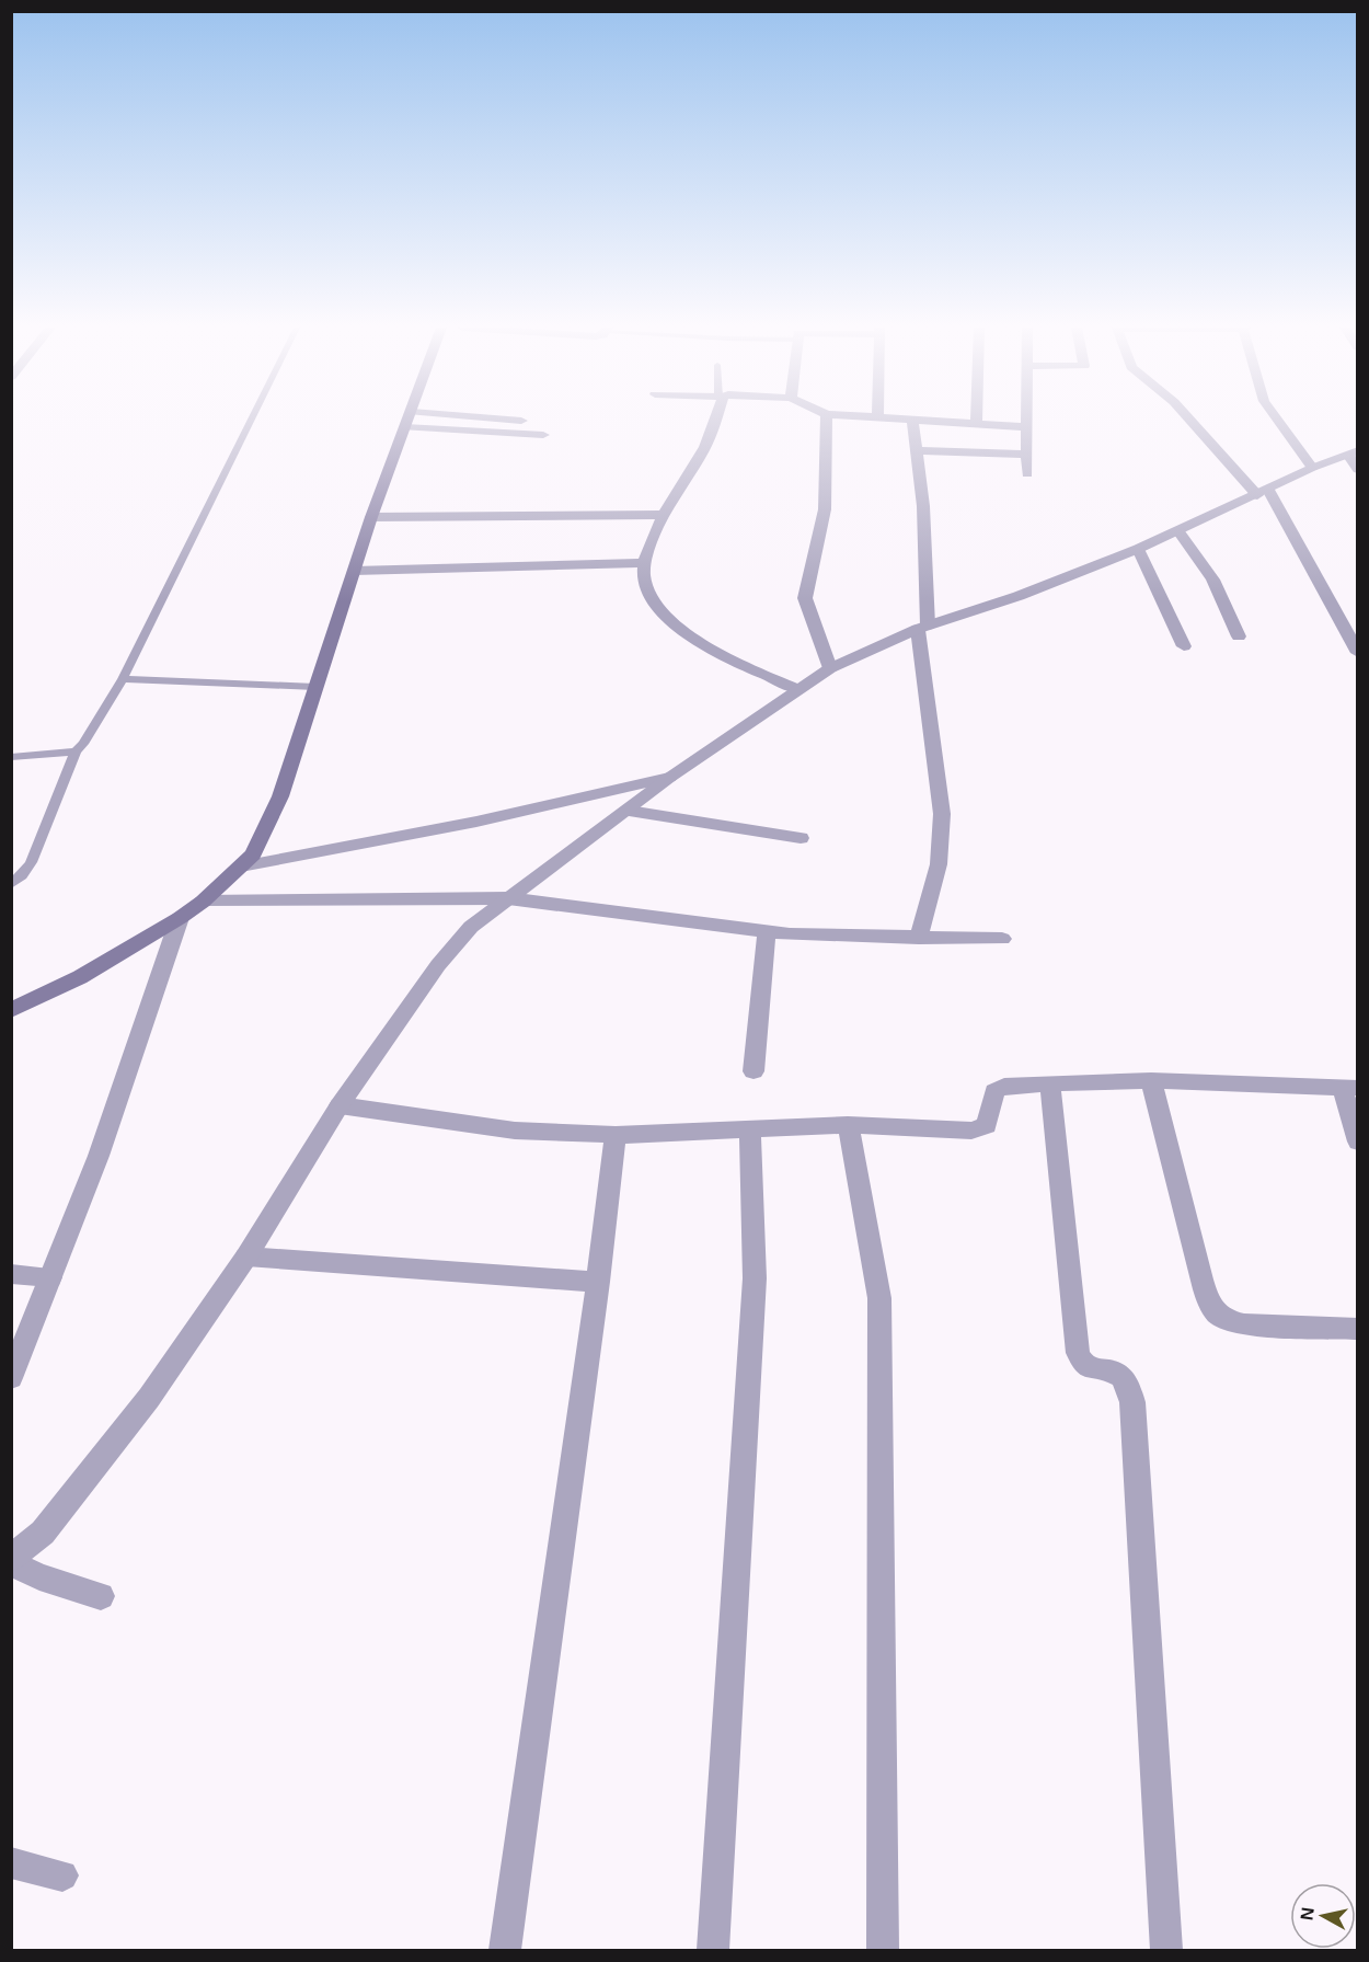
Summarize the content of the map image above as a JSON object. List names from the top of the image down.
{
  "north": "left"
}
